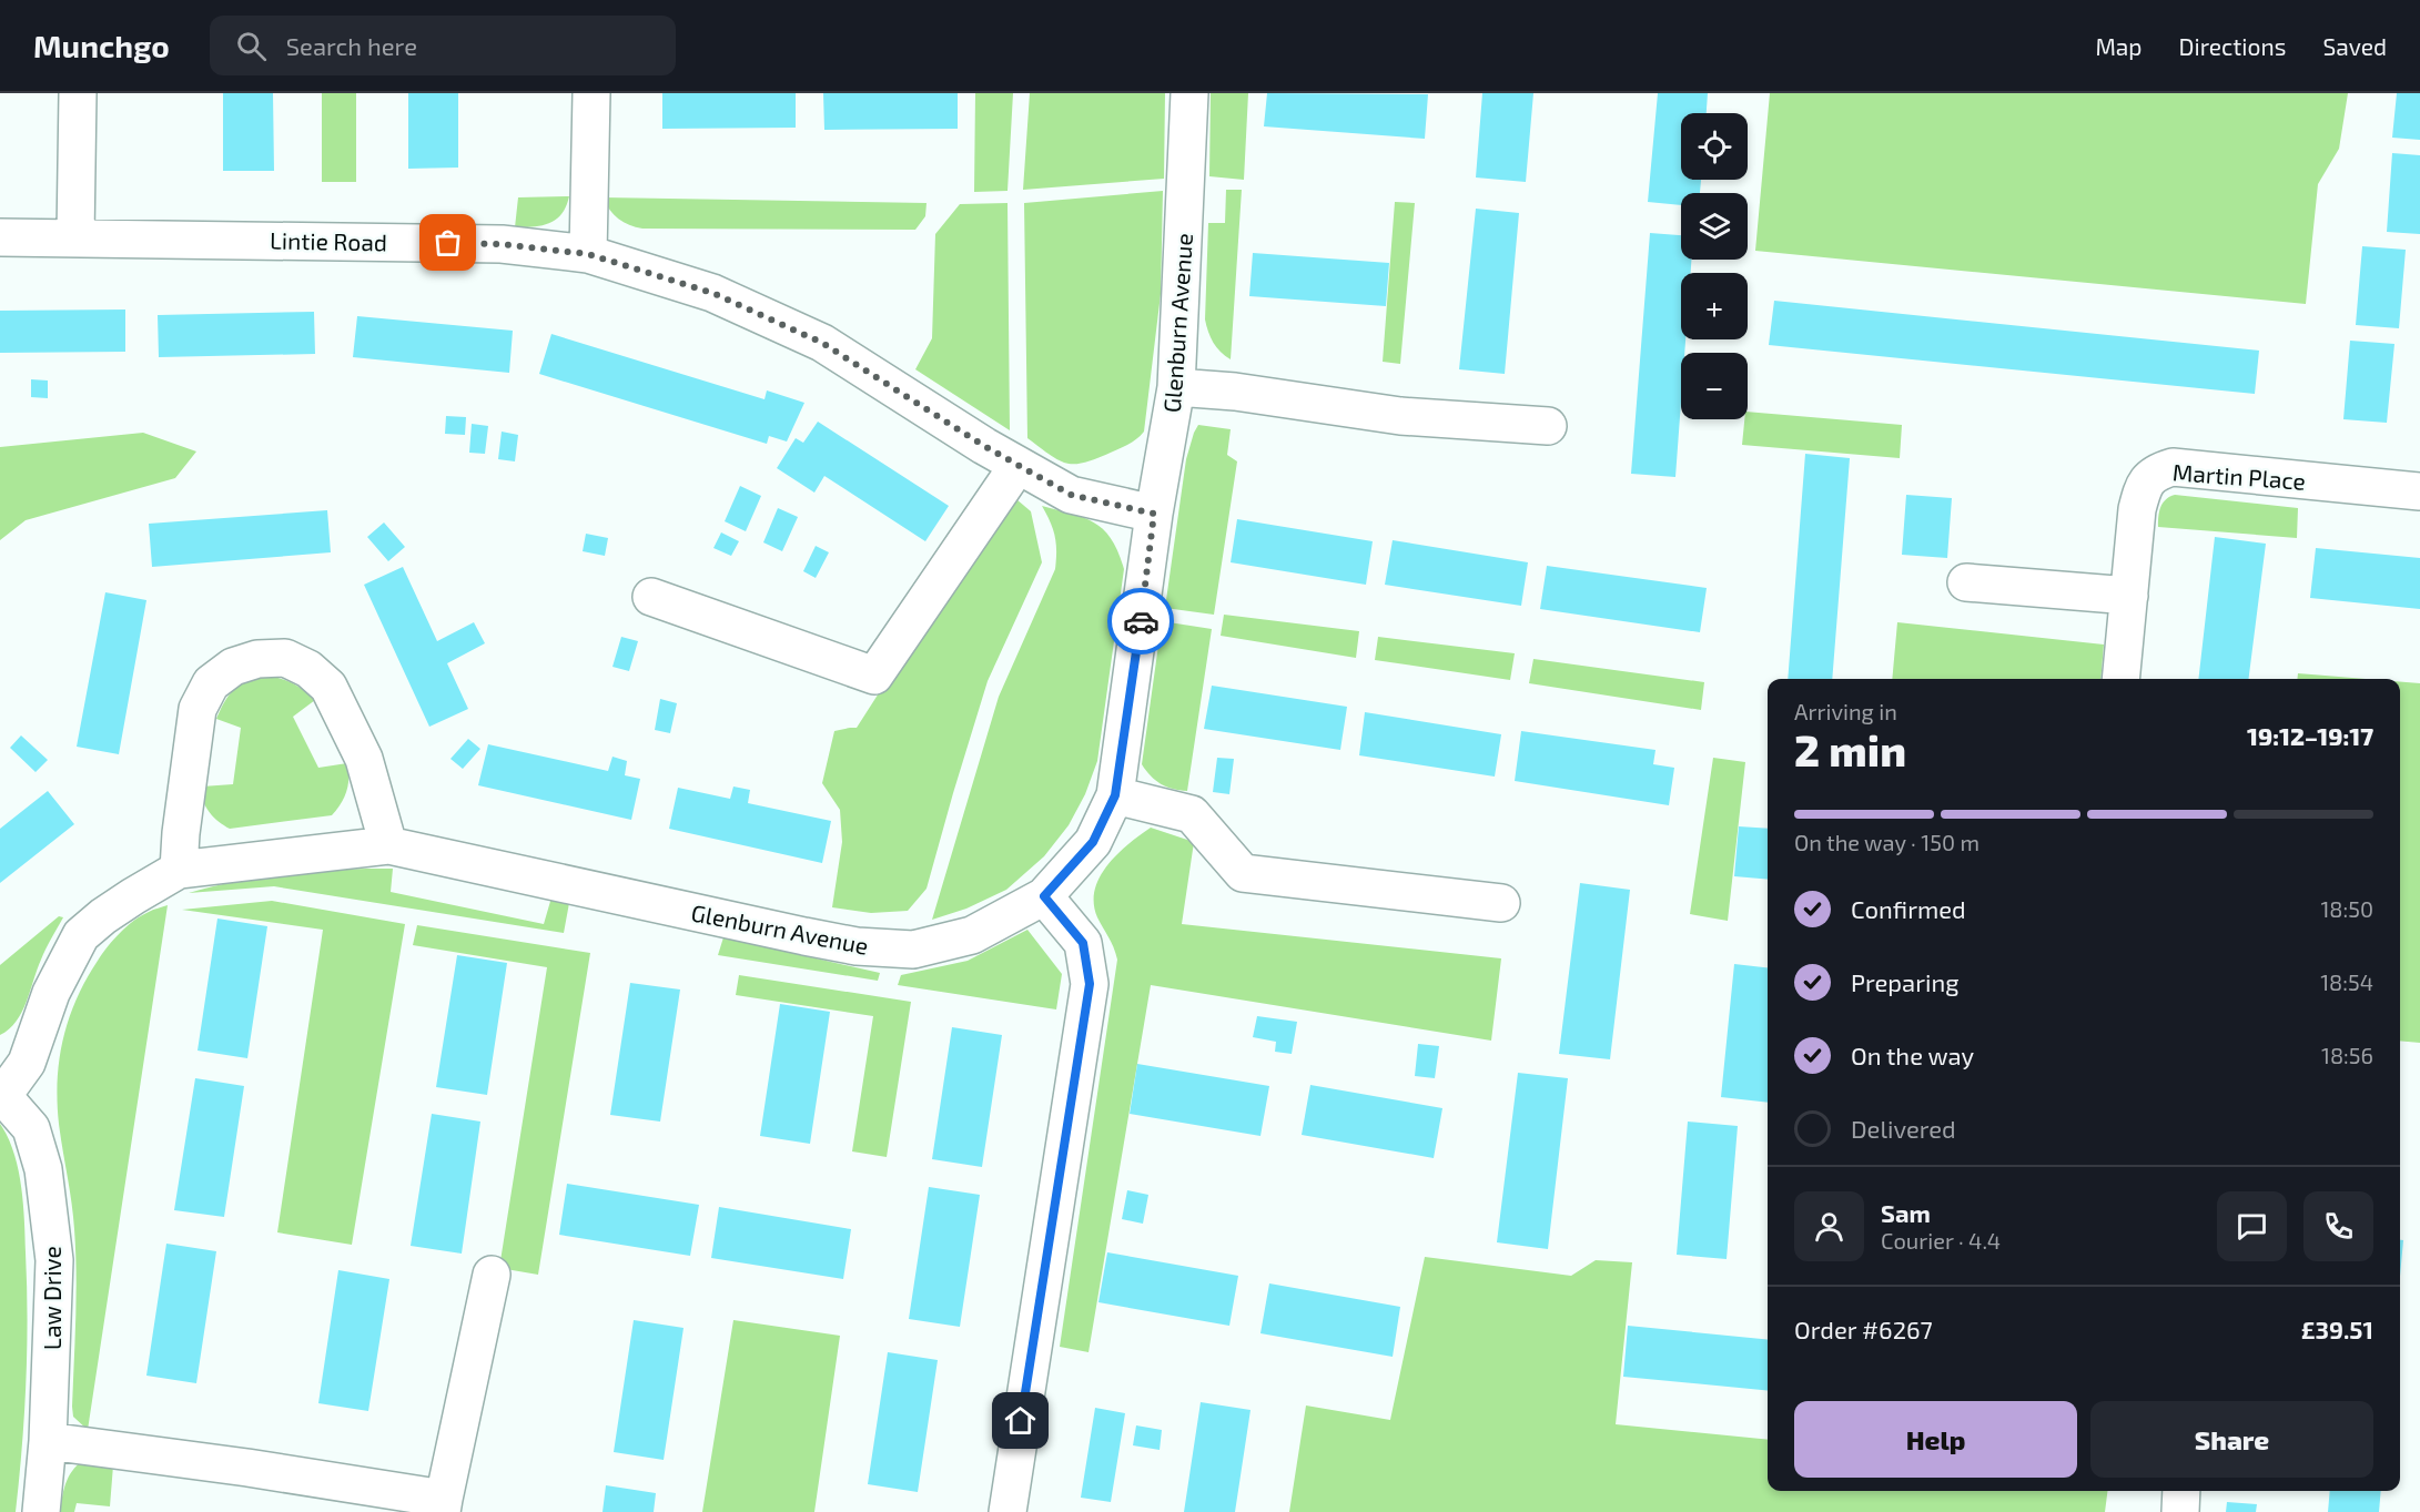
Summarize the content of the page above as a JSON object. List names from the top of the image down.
{
  "streets": {
    "street": [
      "Lintie Road",
      "Glenburn Avenue",
      "Martin Place",
      "Law Drive"
    ]
  },
  "crossings": [
    ["Lintie Road", "Glenburn Avenue"],
    ["Glenburn Avenue", "Law Drive"]
  ],
  "page": {
    "header": "Munchgo",
    "search": "Search here",
    "nav": ["Map", "Directions", "Saved"],
    "map_buttons": ["+", "−"],
    "heading": ["2 min", "Arriving in", "19:12–19:17"],
    "panel": [
      "Sam",
      "Courier · 4.4",
      "Order #6267",
      "£39.51"
    ],
    "bar": "On the way · 150 m",
    "list": [
      ["Confirmed", "18:50"],
      ["Preparing", "18:54"],
      ["On the way", "18:56"],
      "Delivered"
    ],
    "buttons": ["Help", "Share"]
  }
}
